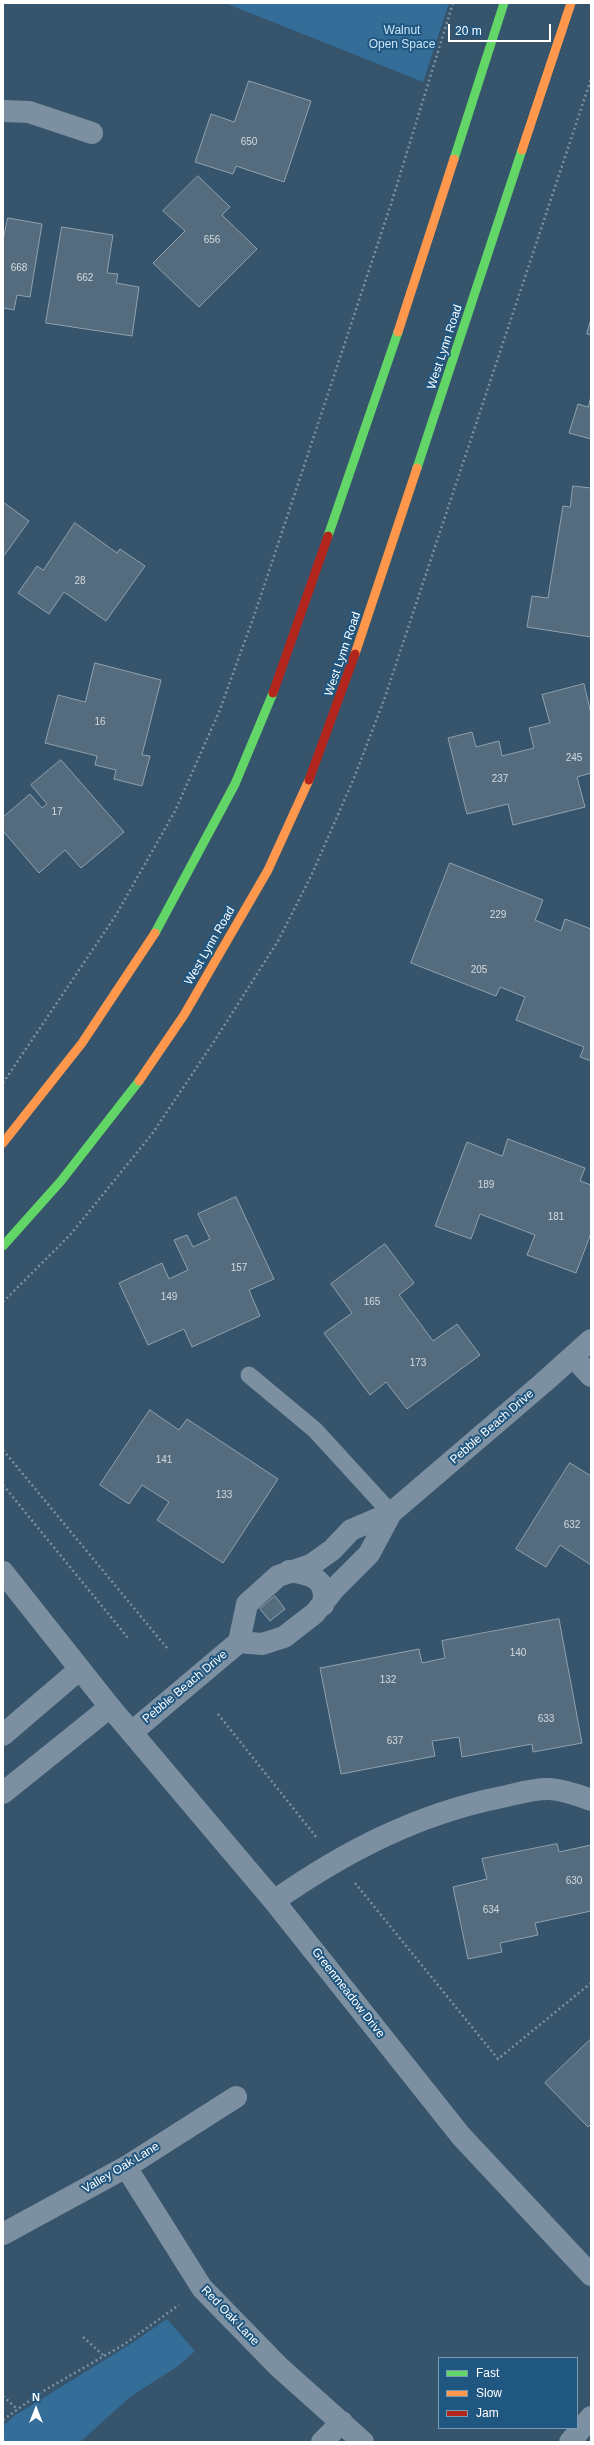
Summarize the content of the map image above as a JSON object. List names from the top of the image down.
{
  "streets": {
    "main road": ["West Lynn Road"],
    "street": [
      "Pebble Beach Drive",
      "Greenmeadow Drive",
      "Valley Oak Lane",
      "Red Oak Lane"
    ]
  },
  "crossings": [
    ["Pebble Beach Drive", "Greenmeadow Drive"],
    ["Valley Oak Lane", "Red Oak Lane"]
  ],
  "parks": ["Walnut Open Space"],
  "house_numbers": [
    "650",
    "656",
    "668",
    "662",
    "28",
    "16",
    "245",
    "237",
    "17",
    "229",
    "205",
    "189",
    "181",
    "157",
    "149",
    "165",
    "173",
    "141",
    "133",
    "632",
    "140",
    "132",
    "633",
    "637",
    "630",
    "634"
  ],
  "legend": ["Fast", "Slow", "Jam"],
  "scale_bar": "20 m",
  "north": "top"
}
